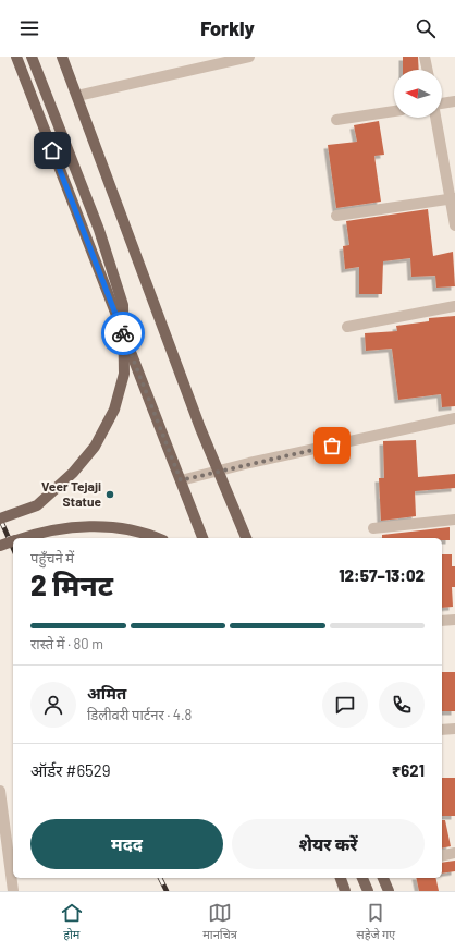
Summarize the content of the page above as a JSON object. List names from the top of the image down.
{
  "places": ["Veer Tejaji Statue"],
  "north": "left",
  "page": {
    "header": "Forkly",
    "heading": ["2 मिनट", "पहुँचने में", "12:57–13:02"],
    "panel": [
      "अमित",
      "डिलीवरी पार्टनर · 4.8",
      "ऑर्डर #6529",
      "₹621"
    ],
    "bar": "रास्ते में · 80 m",
    "buttons": ["मदद", "शेयर करें"],
    "tabs": ["होम", "मानचित्र", "सहेजे गए"]
  }
}
